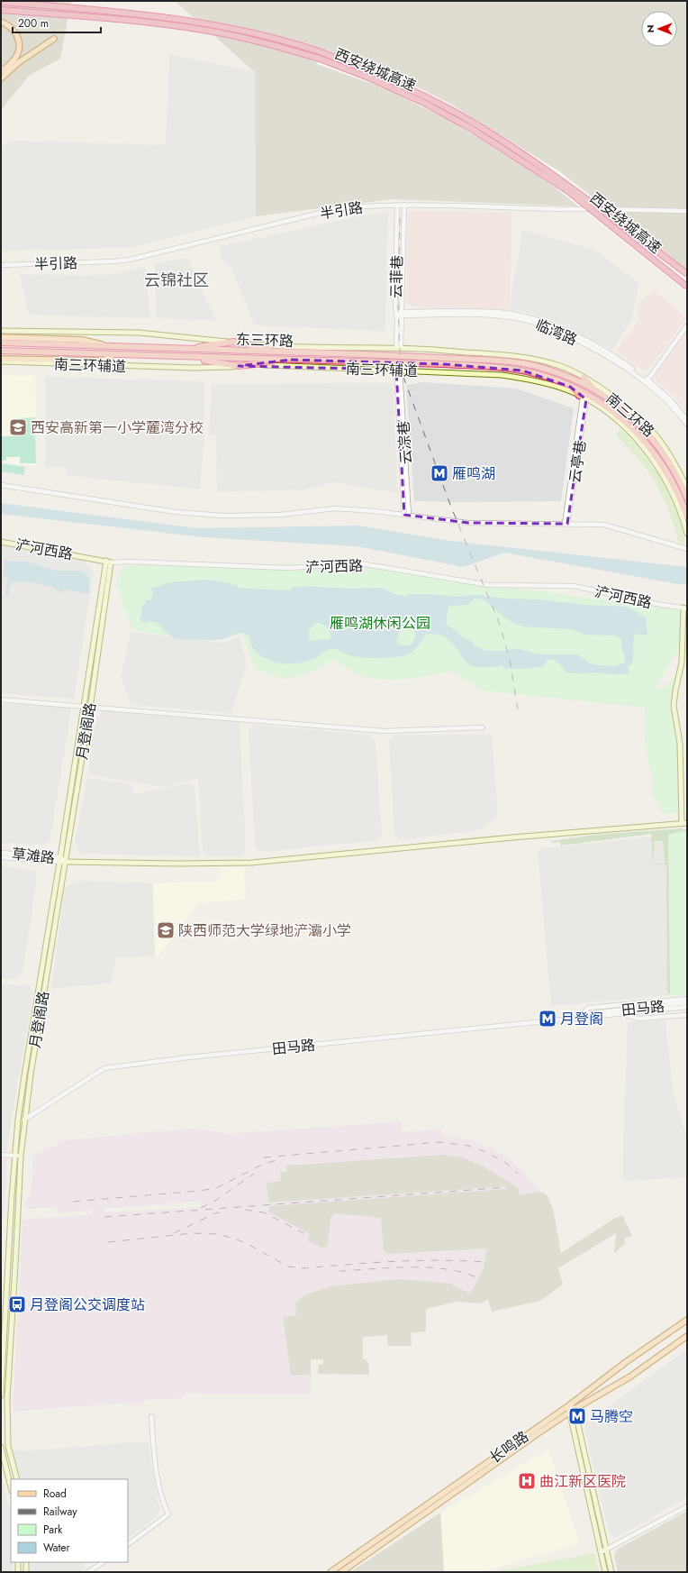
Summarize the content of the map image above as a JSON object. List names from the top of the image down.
{
  "streets": {
    "highway": ["西安绕城高速", "东三环路", "南三环路"],
    "main road": [
      "南三环辅道",
      "浐河西路",
      "月登阁路",
      "长鸣路"
    ],
    "street": [
      "半引路",
      "云菲巷",
      "临湾路",
      "云淙巷",
      "草滩路",
      "田马路"
    ]
  },
  "crossings": [
    ["半引路", "云菲巷"],
    ["云菲巷", "临湾路"],
    ["云菲巷", "南三环辅道"],
    ["东三环路", "南三环路"],
    ["南三环辅道", "南三环路"],
    ["南三环辅道", "云淙巷"],
    ["浐河西路", "月登阁路"],
    ["月登阁路", "草滩路"],
    ["月登阁路", "田马路"]
  ],
  "districts": ["云锦社区"],
  "parks": ["雁鸣湖休闲公园"],
  "places": {
    "school or university": ["西安高新第一小学麓湾分校", "陕西师范大学绿地浐灞小学"],
    "metro station": ["雁鸣湖", "月登阁", "马腾空"],
    "bus stop": ["月登阁公交调度站"],
    "hospital": ["曲江新区医院"]
  },
  "legend": [
    "Road",
    "Railway",
    "Park",
    "Water"
  ],
  "scale_bar": "200 m",
  "north": "left"
}
